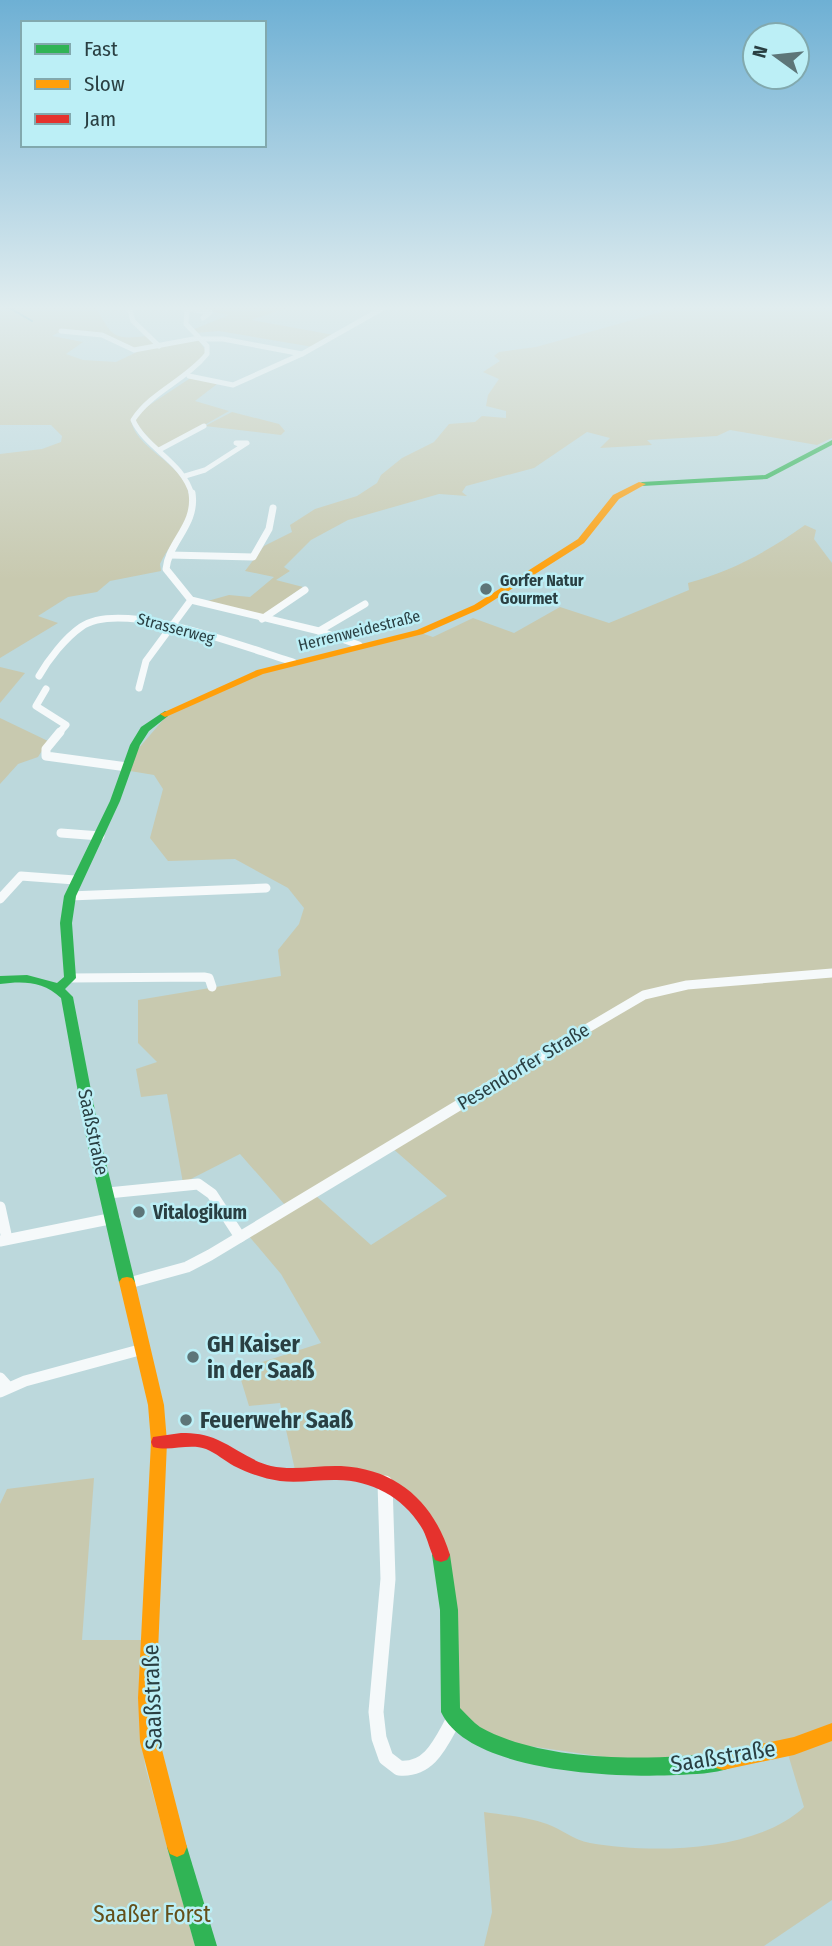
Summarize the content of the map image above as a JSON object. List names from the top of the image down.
{
  "streets": {
    "street": [
      "Strasserweg",
      "Herrenweidestraße",
      "Pesendorfer Straße",
      "Saaßstraße"
    ]
  },
  "crossings": [
    ["Strasserweg", "Herrenweidestraße"],
    ["Pesendorfer Straße", "Saaßstraße"]
  ],
  "parks": ["Saaßer Forst"],
  "places": [
    "Gorfer Natur Gourmet",
    "Vitalogikum",
    "GH Kaiser in der Saaß",
    "Feuerwehr Saaß"
  ],
  "legend": ["Fast", "Slow", "Jam"],
  "north": "left"
}
